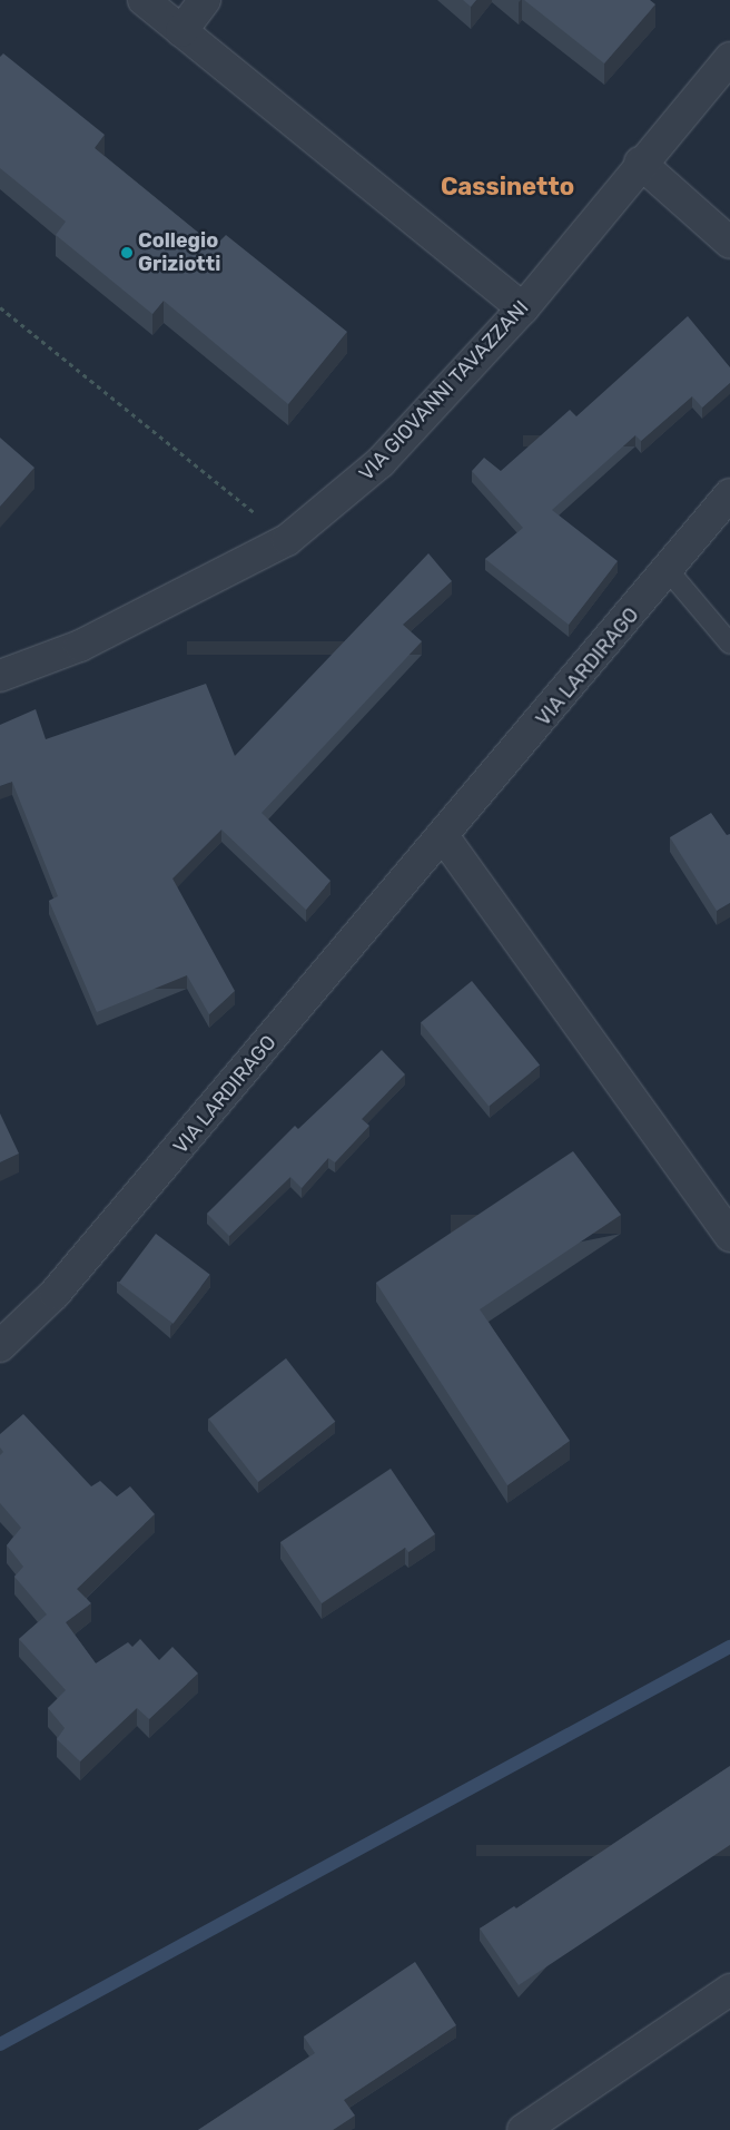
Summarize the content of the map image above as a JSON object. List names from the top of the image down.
{
  "streets": {
    "street": ["VIA GIOVANNI TAVAZZANI", "VIA LARDIRAGO"]
  },
  "districts": ["Cassinetto"],
  "places": ["Collegio Griziotti"]
}
